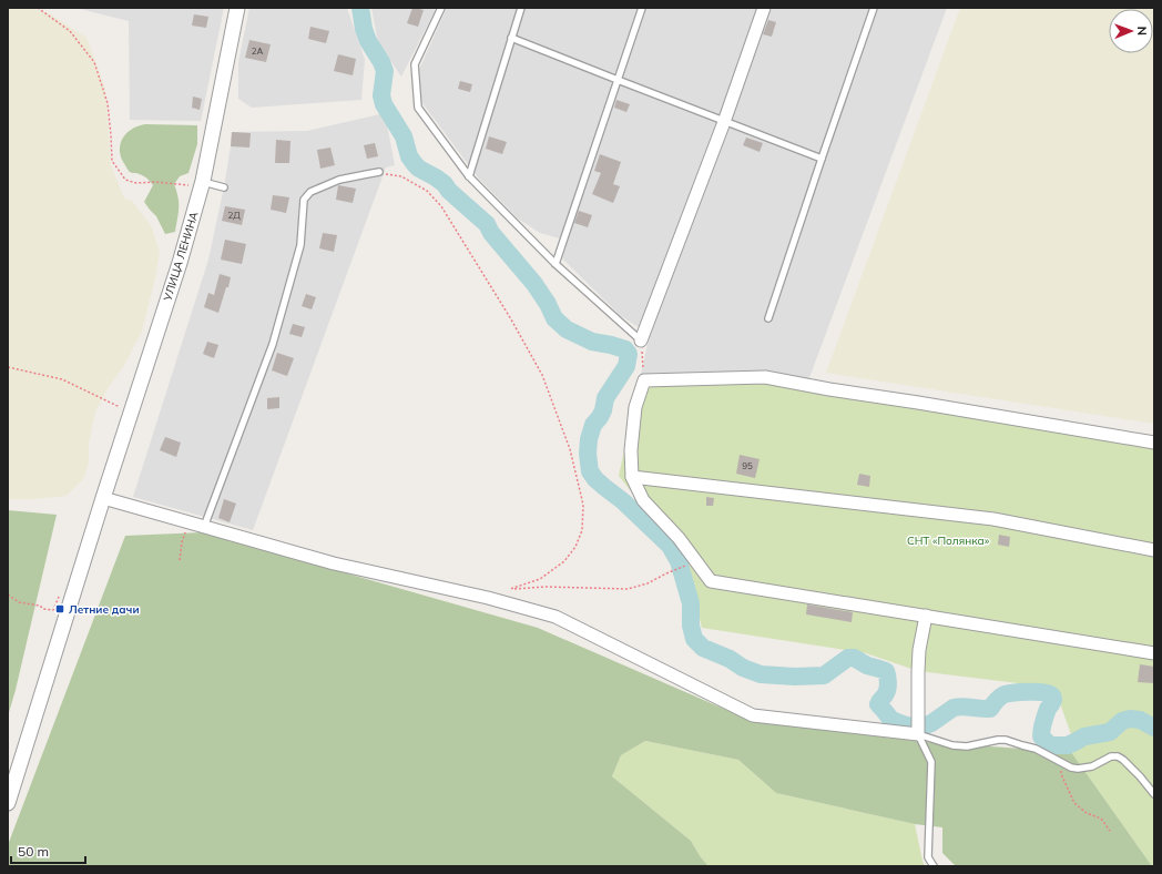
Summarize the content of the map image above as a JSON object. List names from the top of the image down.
{
  "streets": {
    "street": ["УЛИЦА ЛЕНИНА"]
  },
  "parks": ["СНТ «Полянка»"],
  "places": {
    "transit": ["Летние дачи"]
  },
  "house_numbers": ["2А", "2Д", "95"],
  "scale_bar": "50 m",
  "north": "right"
}
